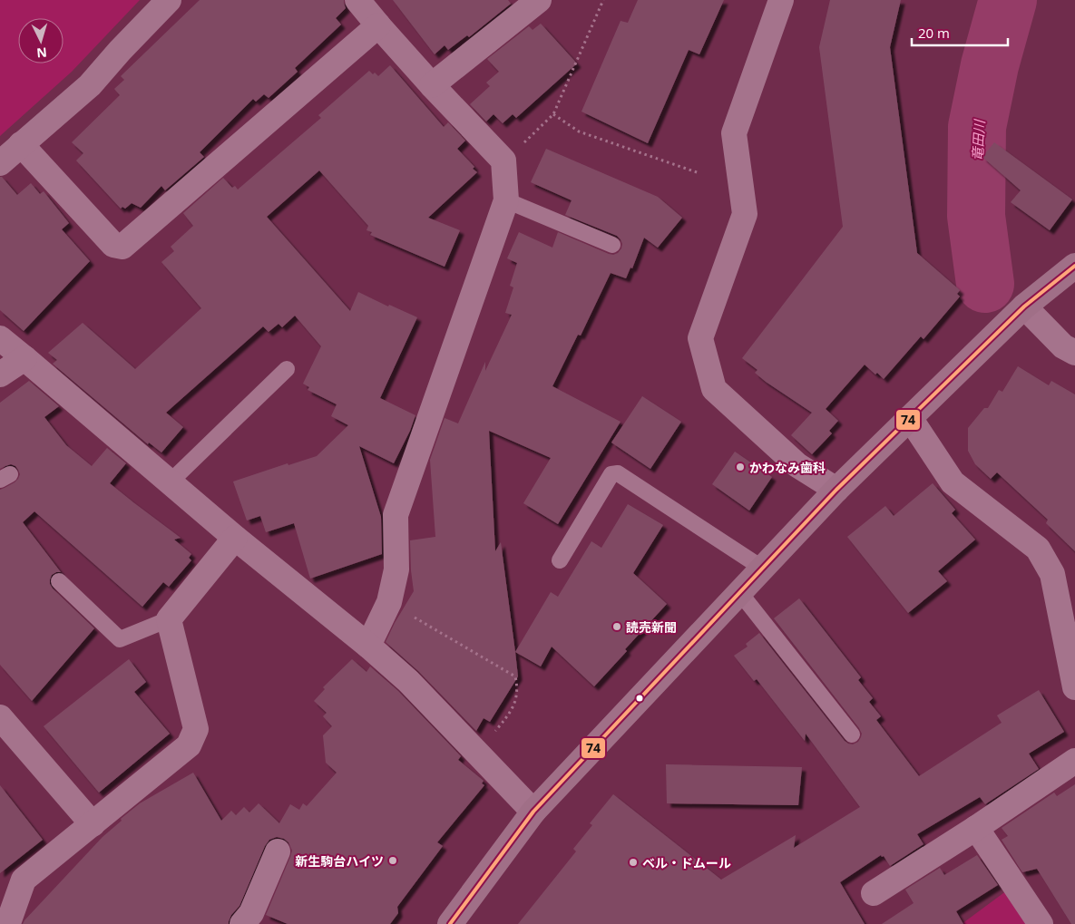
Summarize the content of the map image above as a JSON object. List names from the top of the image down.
{
  "water": ["竜田川"],
  "places": [
    "かわなみ歯科",
    "読売新聞",
    "新生駒台ハイツ",
    "ベル・ドムール"
  ],
  "lines": ["transit line 74"],
  "scale_bar": "20 m",
  "north": "bottom"
}
